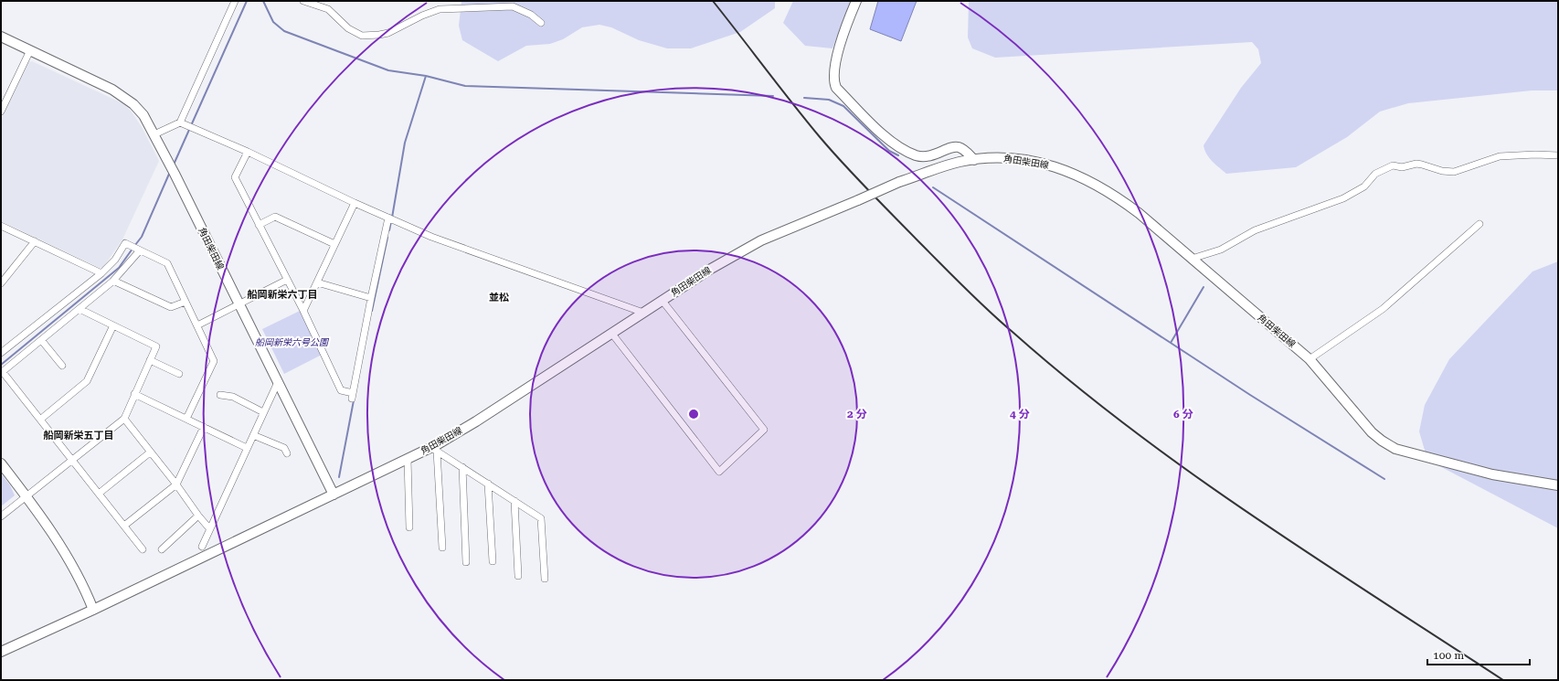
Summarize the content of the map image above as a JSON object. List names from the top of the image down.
{
  "streets": {
    "main road": ["角田柴田線"]
  },
  "districts": ["船岡新栄六丁目", "並松", "船岡新栄五丁目"],
  "parks": ["船岡新栄六号公園"],
  "scale_bar": "100 m",
  "rings": ["2 分", "4 分", "6 分"]
}
